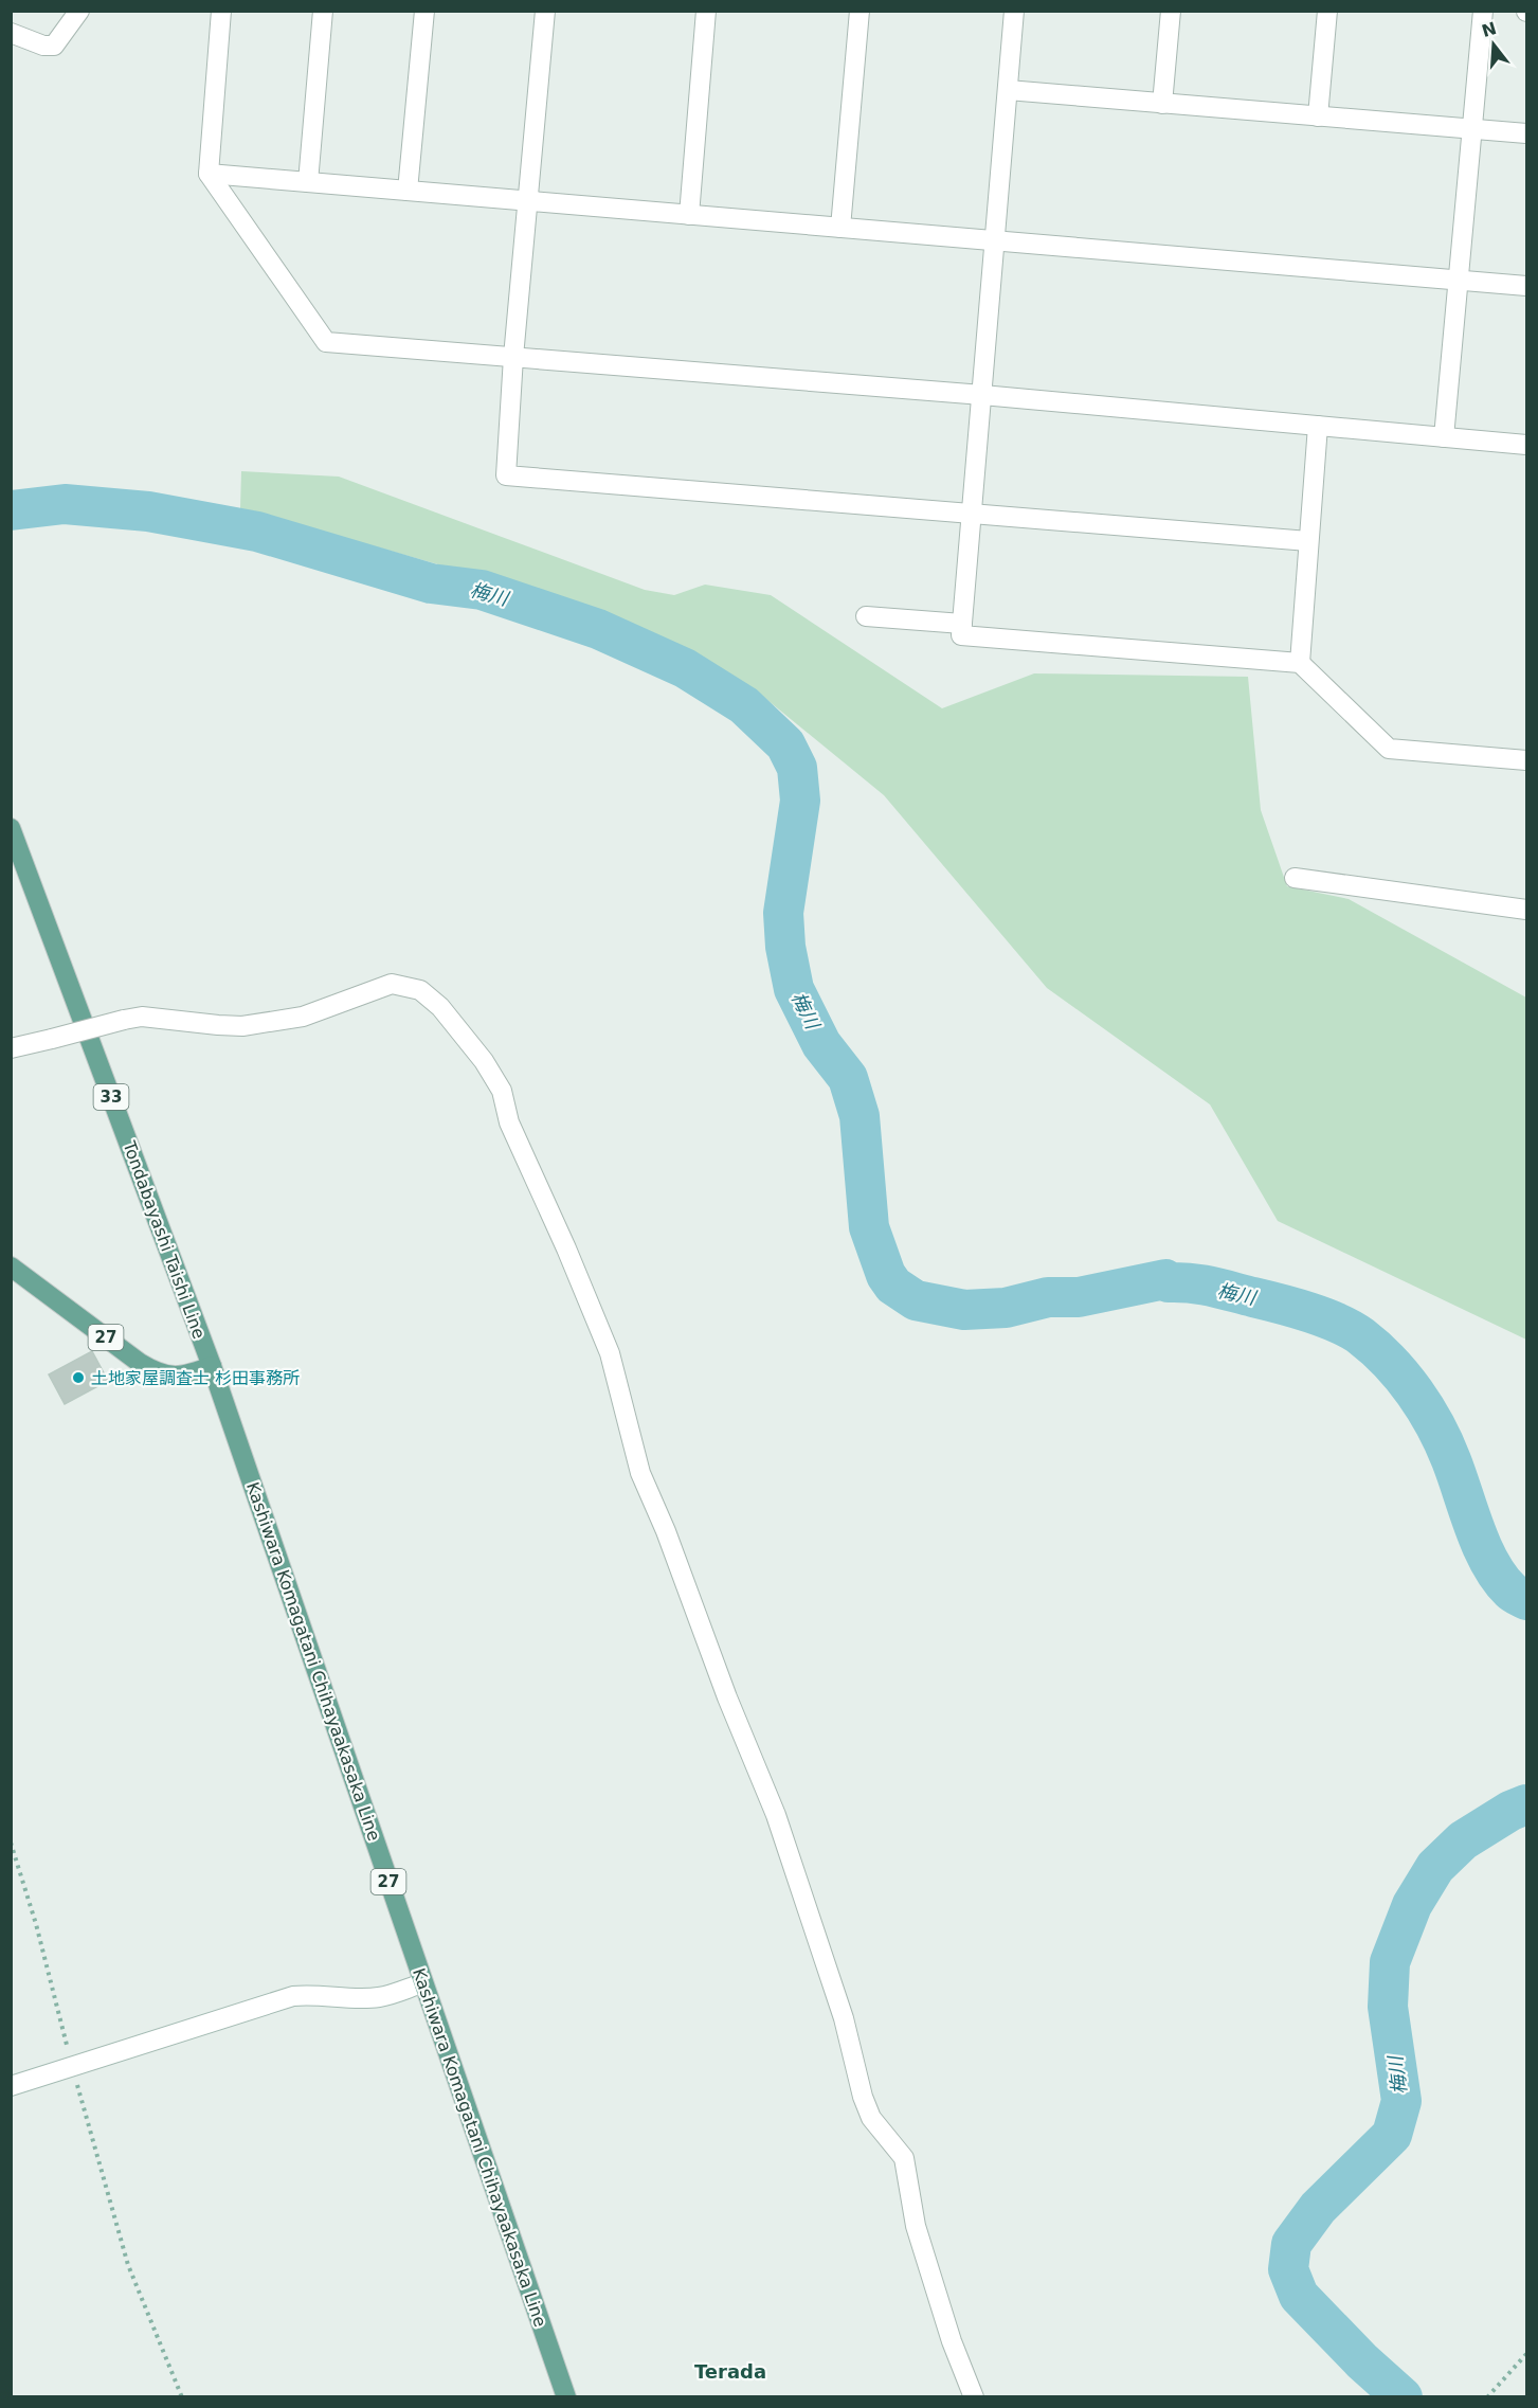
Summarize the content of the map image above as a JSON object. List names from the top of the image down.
{
  "streets": {
    "main road": [
      "33",
      "Tondabayashi Taishi Line",
      "27",
      "Kashiwara Komagatani Chihayaakasaka Line"
    ]
  },
  "crossings": [
    ["Tondabayashi Taishi Line", "27"],
    ["Tondabayashi Taishi Line", "Kashiwara Komagatani Chihayaakasaka Line"],
    ["27", "Kashiwara Komagatani Chihayaakasaka Line"]
  ],
  "districts": ["Terada"],
  "water": ["梅川"],
  "places": ["土地家屋調査士 杉田事務所"],
  "north": "top"
}
